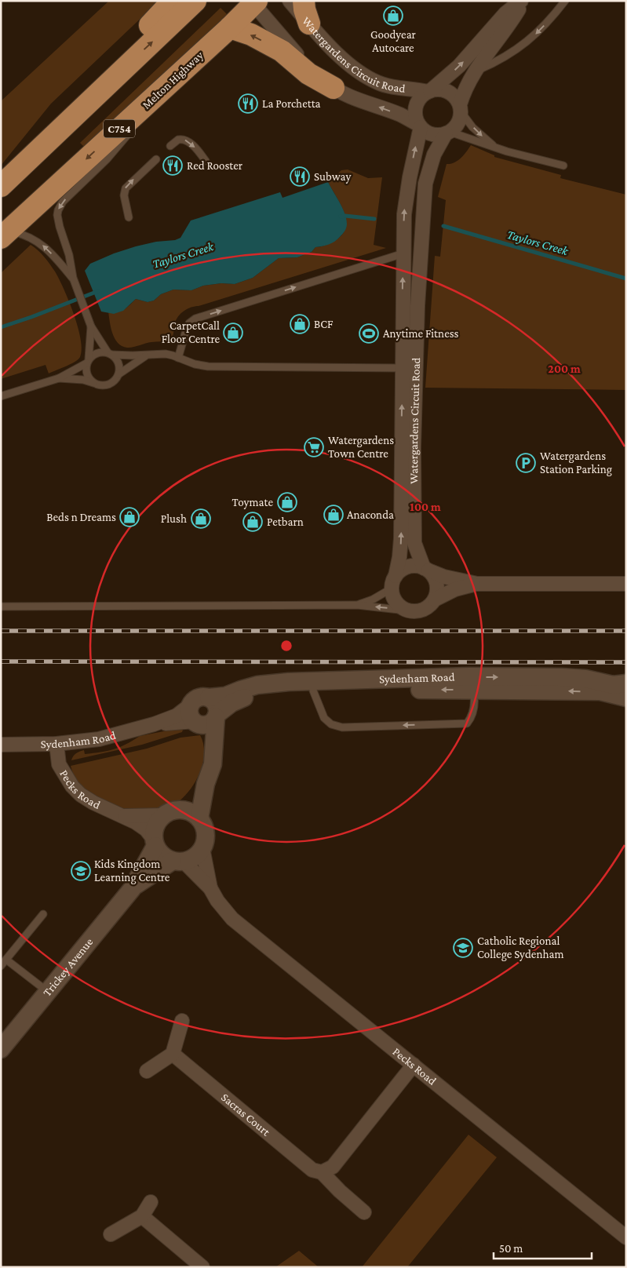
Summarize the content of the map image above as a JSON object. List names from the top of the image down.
{
  "streets": {
    "highway": ["Melton Highway", "C754"],
    "street": [
      "Watergardens Circuit Road",
      "Sydenham Road",
      "Pecks Road",
      "Trickey Avenue",
      "Sacras Court"
    ]
  },
  "crossings": [
    ["Sydenham Road", "Pecks Road"],
    ["Pecks Road", "Trickey Avenue"]
  ],
  "water": ["Taylors Creek"],
  "places": {
    "shop": [
      "Goodyear Autocare",
      "BCF",
      "CarpetCall Floor Centre",
      "Toymate",
      "Anaconda",
      "Beds n Dreams",
      "Plush",
      "Petbarn"
    ],
    "restaurant": ["La Porchetta", "Red Rooster", "Subway"],
    "sports": ["Anytime Fitness"],
    "supermarket": ["Watergardens Town Centre"],
    "parking": ["Watergardens Station Parking"],
    "school or university": ["Kids Kingdom Learning Centre", "Catholic Regional College Sydenham"]
  },
  "scale_bar": "50 m",
  "rings": ["200 m", "100 m"]
}
